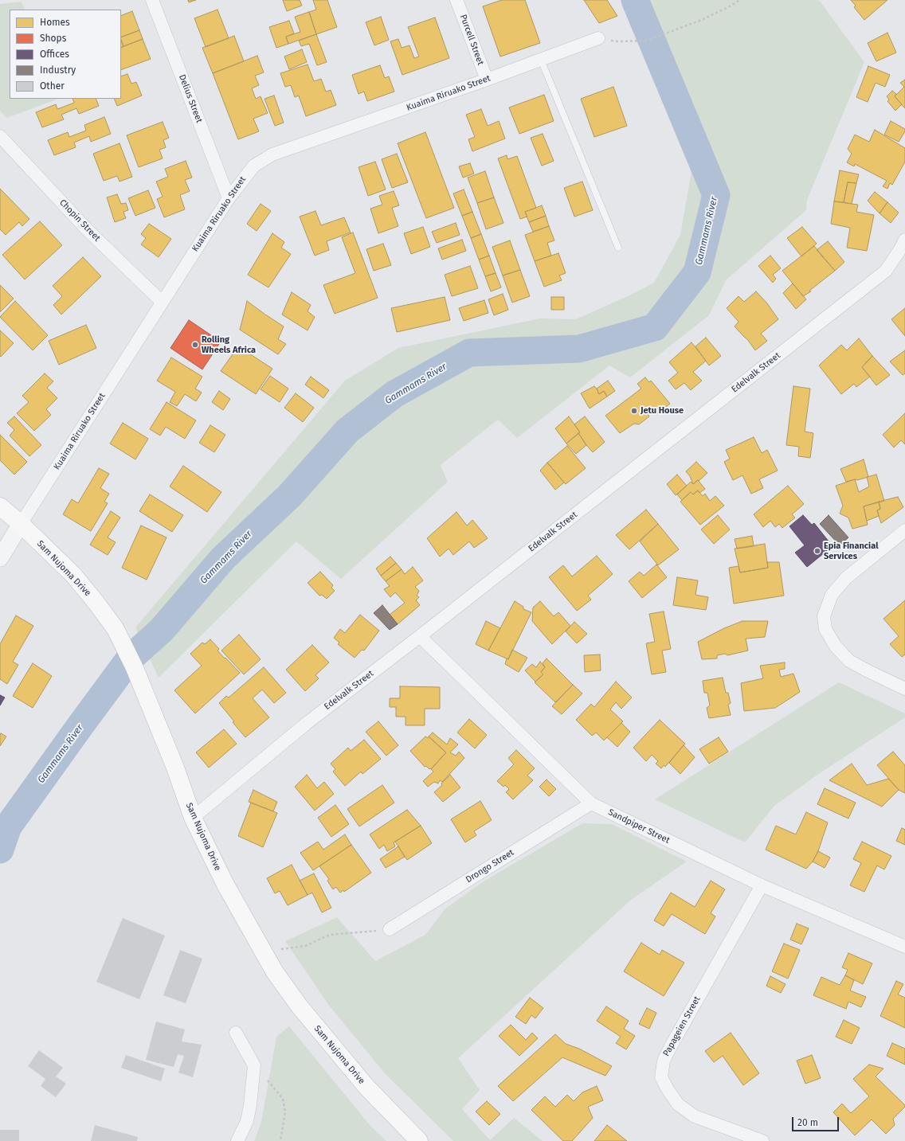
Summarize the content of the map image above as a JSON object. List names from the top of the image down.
{
  "streets": {
    "highway": ["Sam Nujoma Drive"],
    "street": [
      "Purcell Street",
      "Kuaima Riruako Street",
      "Delius Street",
      "Chopin Street",
      "Edelvalk Street",
      "Sandpiper Street",
      "Drongo Street",
      "Papageien Street"
    ]
  },
  "crossings": [
    ["Purcell Street", "Kuaima Riruako Street"],
    ["Kuaima Riruako Street", "Delius Street"],
    ["Kuaima Riruako Street", "Chopin Street"],
    ["Kuaima Riruako Street", "Sam Nujoma Drive"],
    ["Edelvalk Street", "Sam Nujoma Drive"],
    ["Edelvalk Street", "Sandpiper Street"],
    ["Sandpiper Street", "Drongo Street"],
    ["Sandpiper Street", "Papageien Street"]
  ],
  "water": ["Gammams River"],
  "places": ["Rolling Wheels Africa", "Jetu House", "Epia Financial Services"],
  "legend": [
    "Homes",
    "Shops",
    "Offices",
    "Industry",
    "Other"
  ],
  "scale_bar": "20 m"
}
